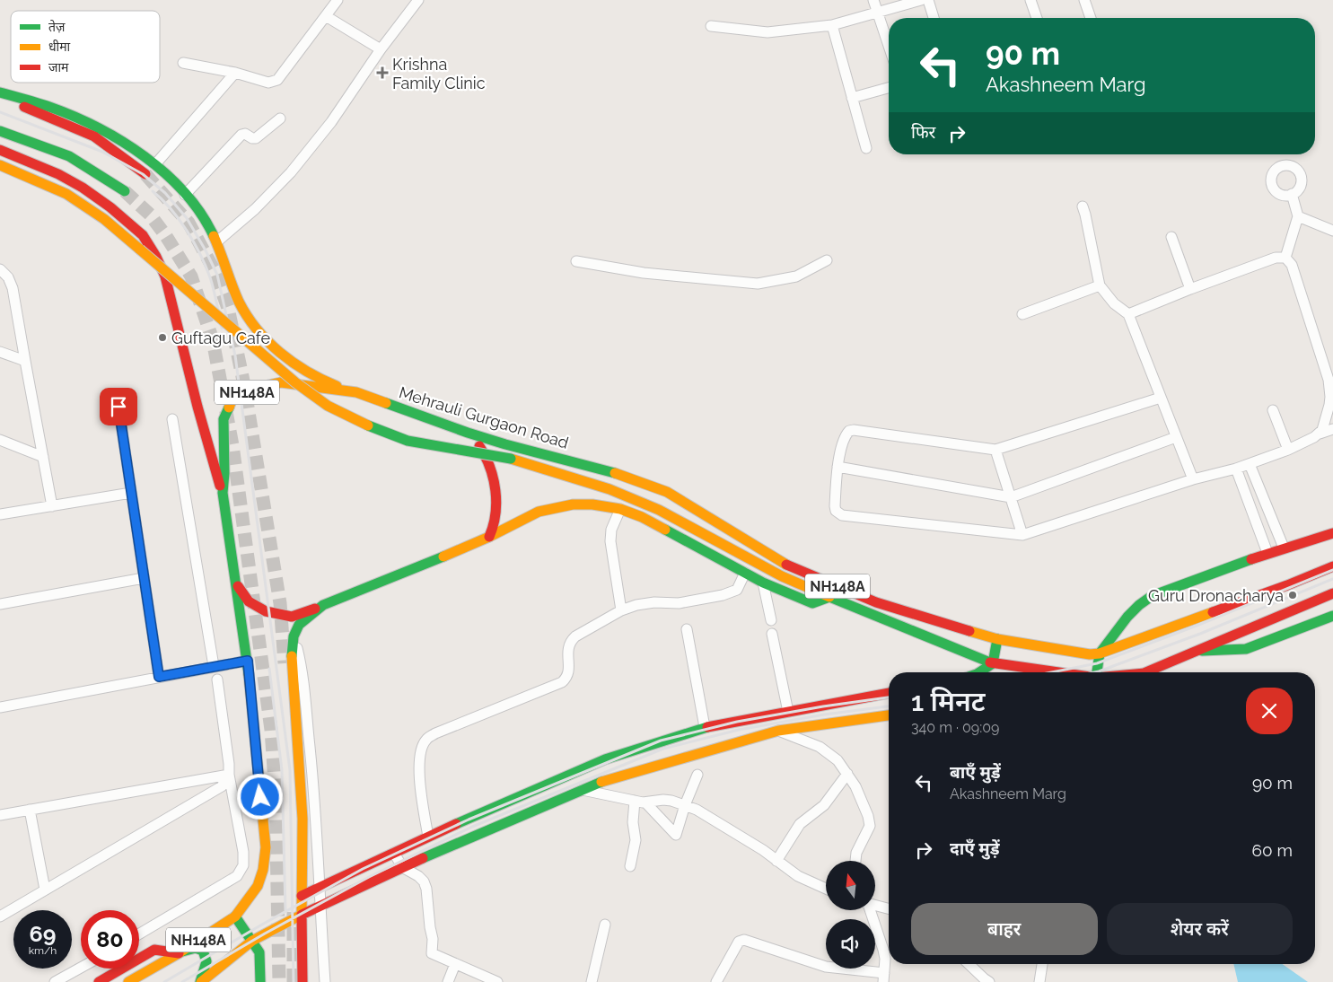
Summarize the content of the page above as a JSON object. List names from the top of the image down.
{
  "streets": {
    "main road": ["NH148A", "Mehrauli Gurgaon Road"]
  },
  "places": {
    "health": ["Krishna Family Clinic"],
    "other": ["Guftagu Cafe", "Guru Dronacharya"]
  },
  "legend": ["तेज़", "धीमा", "जाम"],
  "north": "top",
  "page": {
    "turn": ["90 m", "Akashneem Marg"],
    "then": "फिर",
    "heading": ["1 मिनट", "340 m · 09:09"],
    "list": [
      {
        "name": "बाएँ मुड़ें",
        "note": "Akashneem Marg",
        "value": "90 m"
      },
      {
        "name": "दाएँ मुड़ें",
        "value": "60 m"
      }
    ],
    "buttons": ["बाहर", "शेयर करें"],
    "speed": "69 km/h",
    "limit": "80"
  }
}
